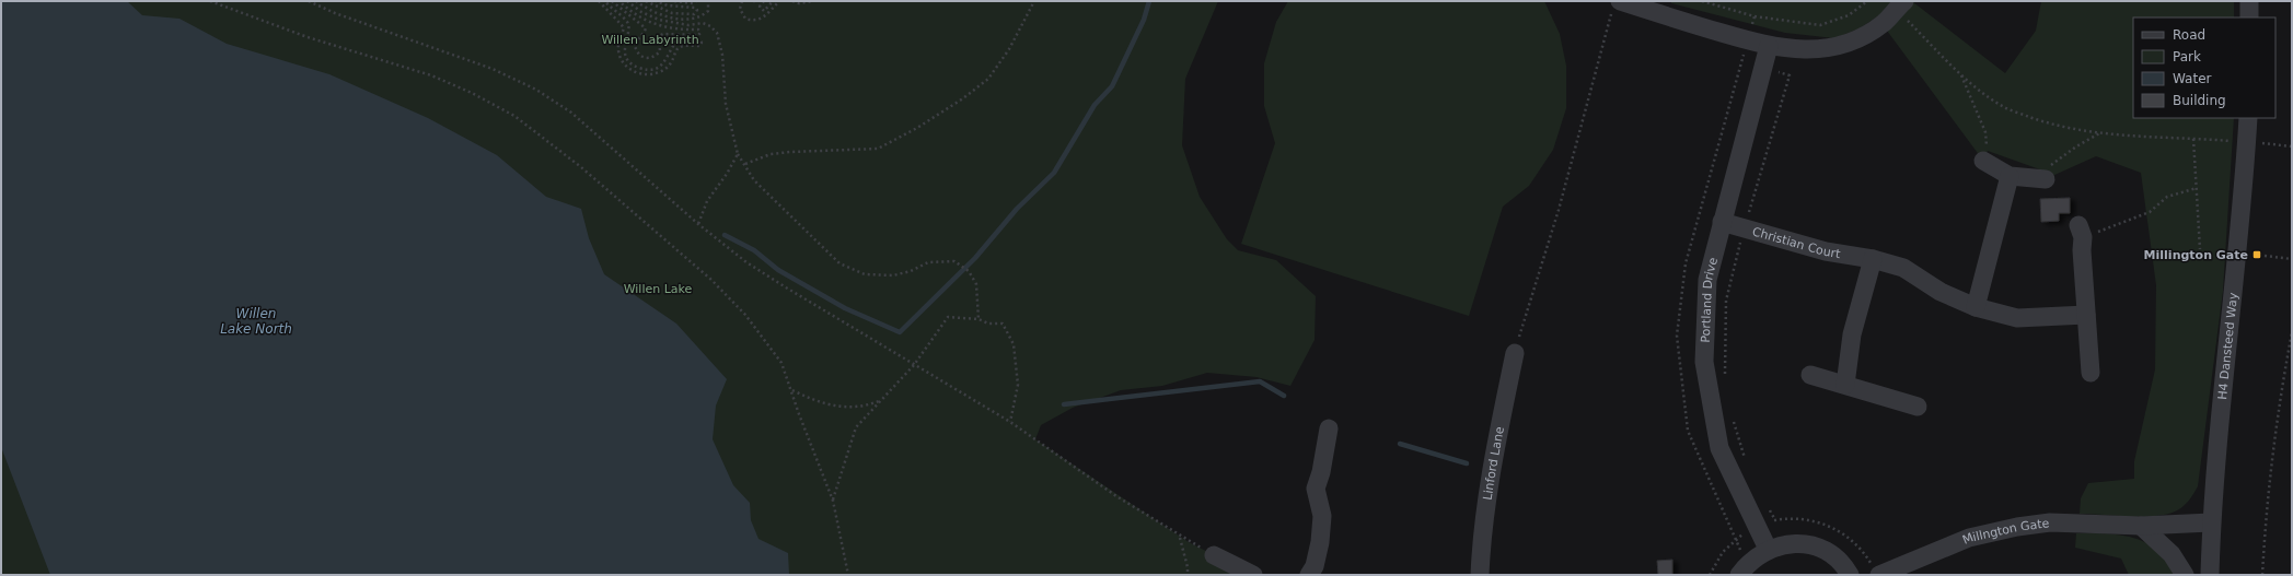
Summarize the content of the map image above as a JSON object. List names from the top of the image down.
{
  "streets": {
    "street": [
      "Christian Court",
      "Portland Drive",
      "H4 Dansteed Way",
      "Linford Lane",
      "Millngton Gate"
    ]
  },
  "crossings": [
    ["Christian Court", "Portland Drive"],
    ["H4 Dansteed Way", "Millngton Gate"]
  ],
  "water": ["Willen Lake North"],
  "parks": ["Willen Labyrinth", "Willen Lake"],
  "places": {
    "transit": ["Millington Gate"]
  },
  "legend": [
    "Road",
    "Park",
    "Water",
    "Building"
  ]
}
